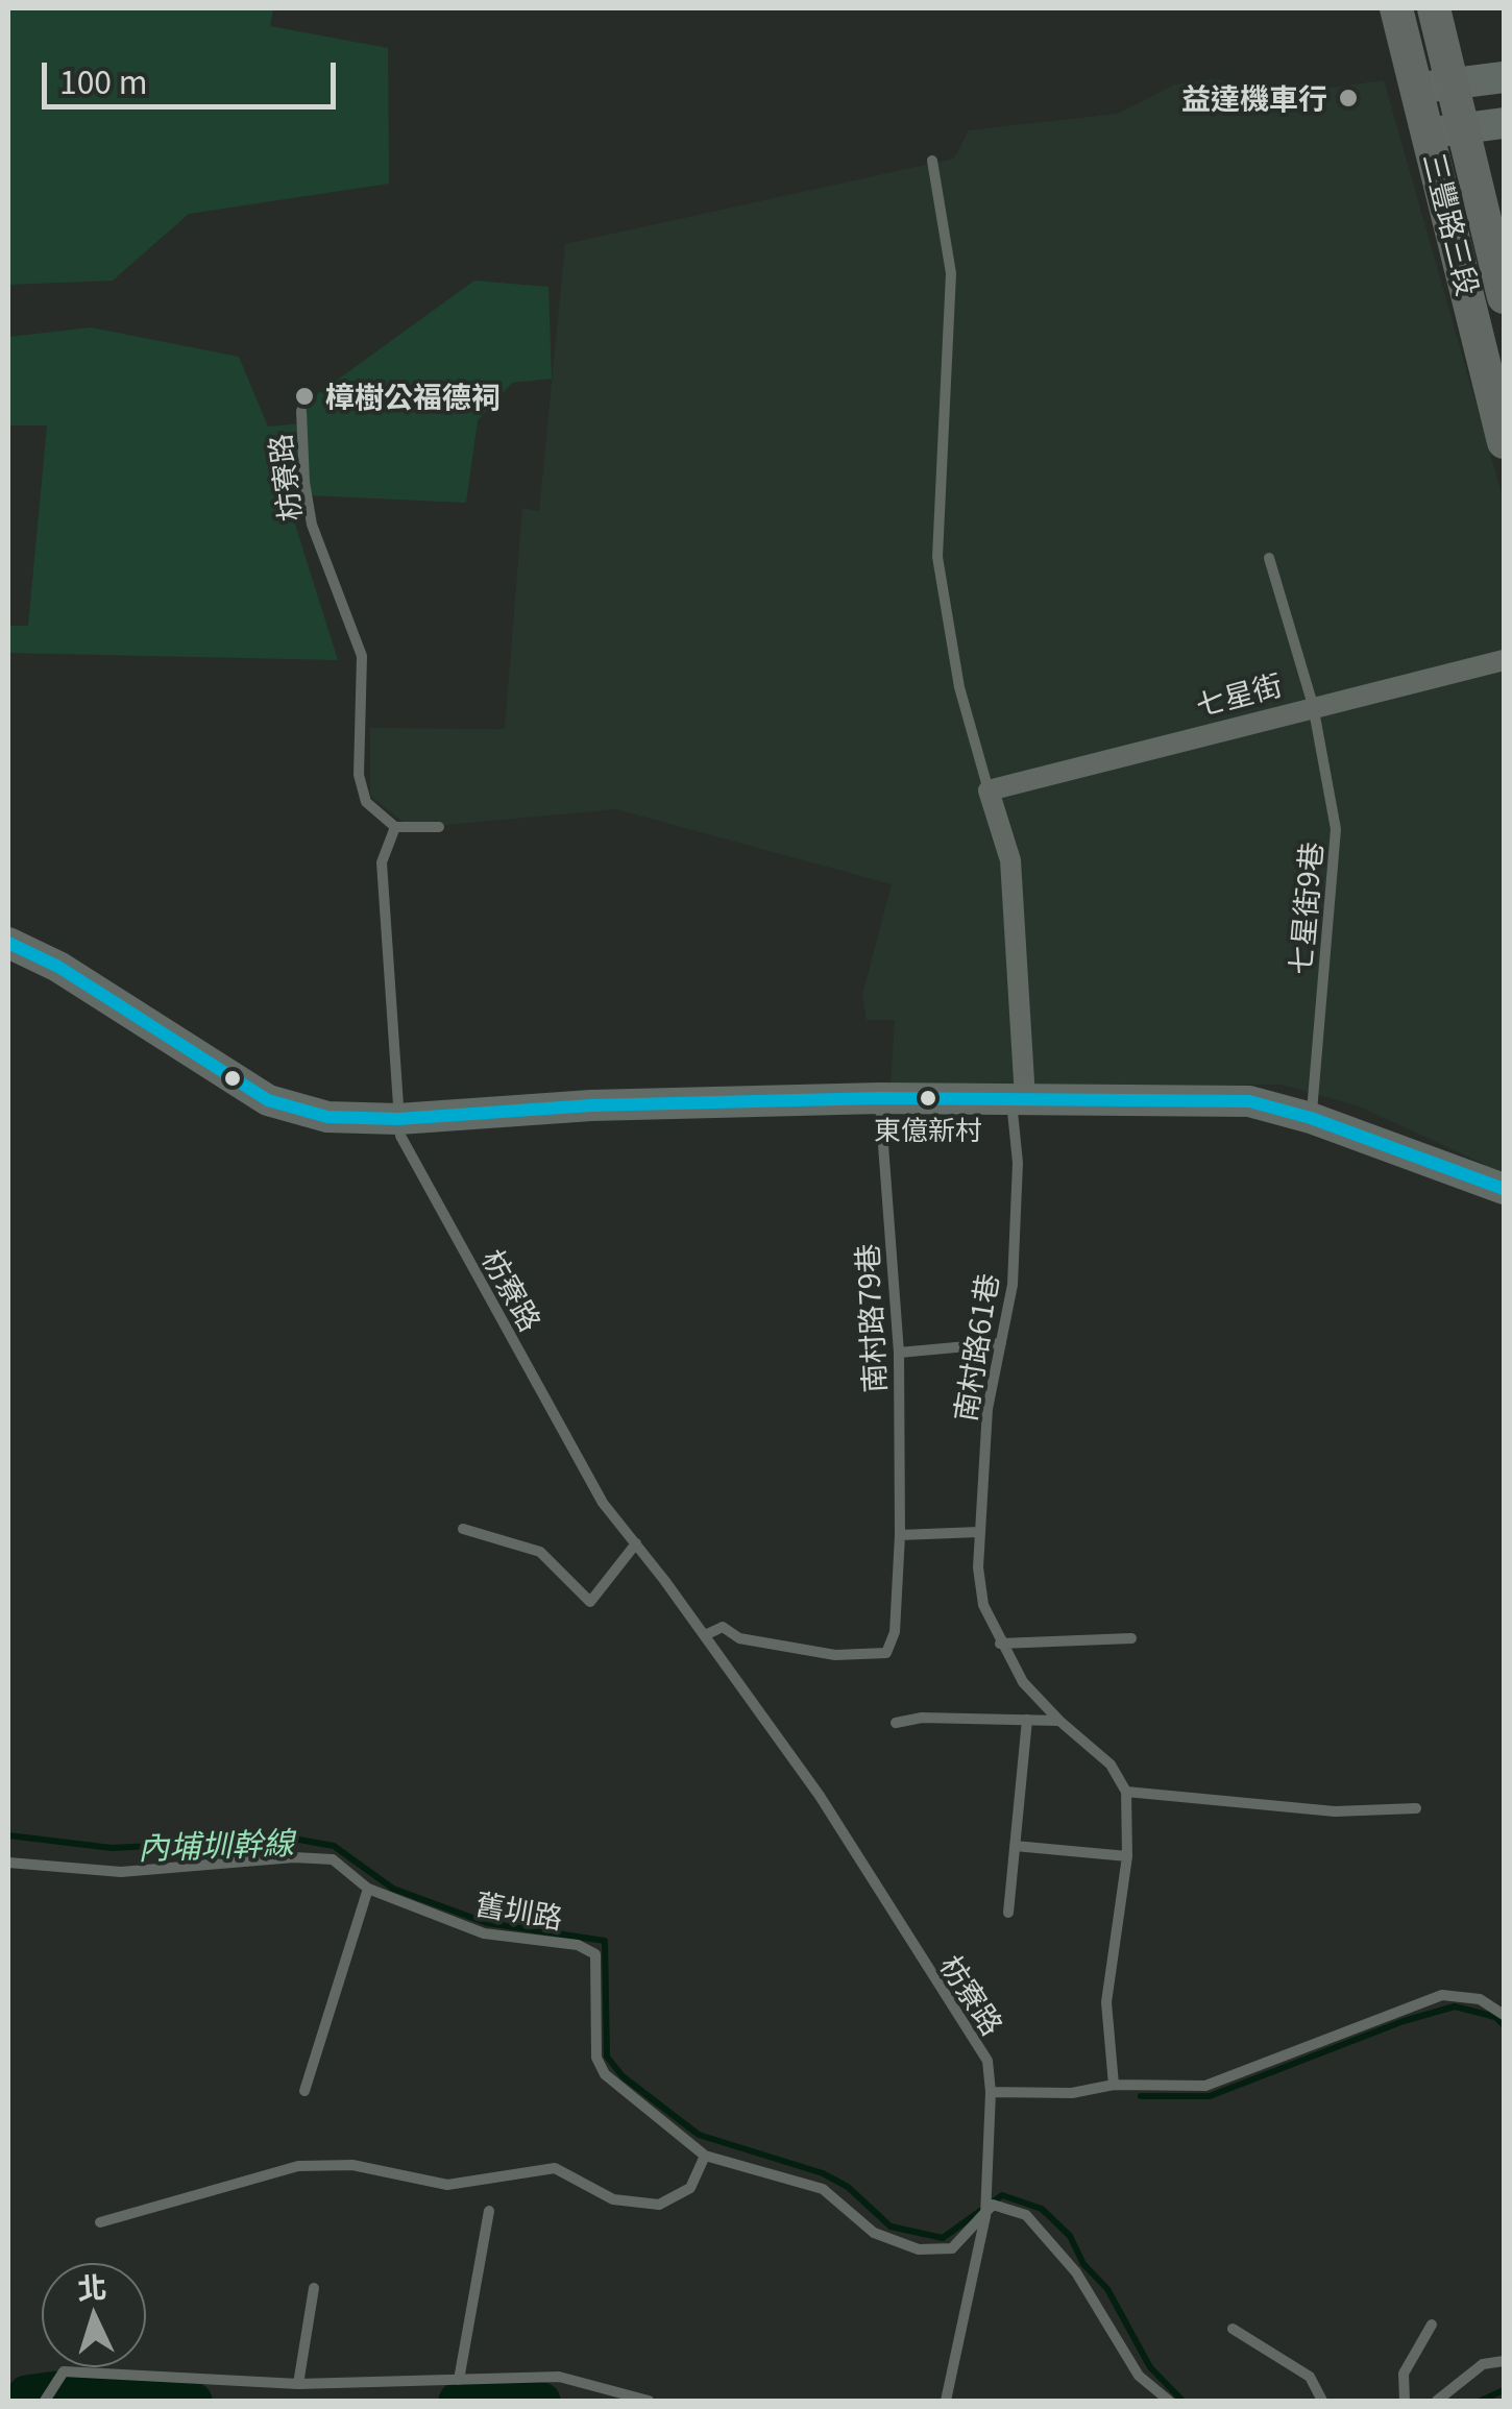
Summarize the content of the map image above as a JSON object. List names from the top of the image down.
{
  "streets": {
    "main road": ["三豐路三段"],
    "street": ["七星街"],
    "lane": [
      "枋寮路",
      "七星街9巷",
      "南村路79巷",
      "南村路61巷",
      "舊圳路"
    ]
  },
  "crossings": [
    ["枋寮路", "南村路79巷"],
    ["七星街", "七星街9巷"]
  ],
  "water": ["內埔圳幹線"],
  "places": ["益達機車行", "樟樹公福德祠", "東億新村"],
  "scale_bar": "100 m",
  "north": "top"
}
